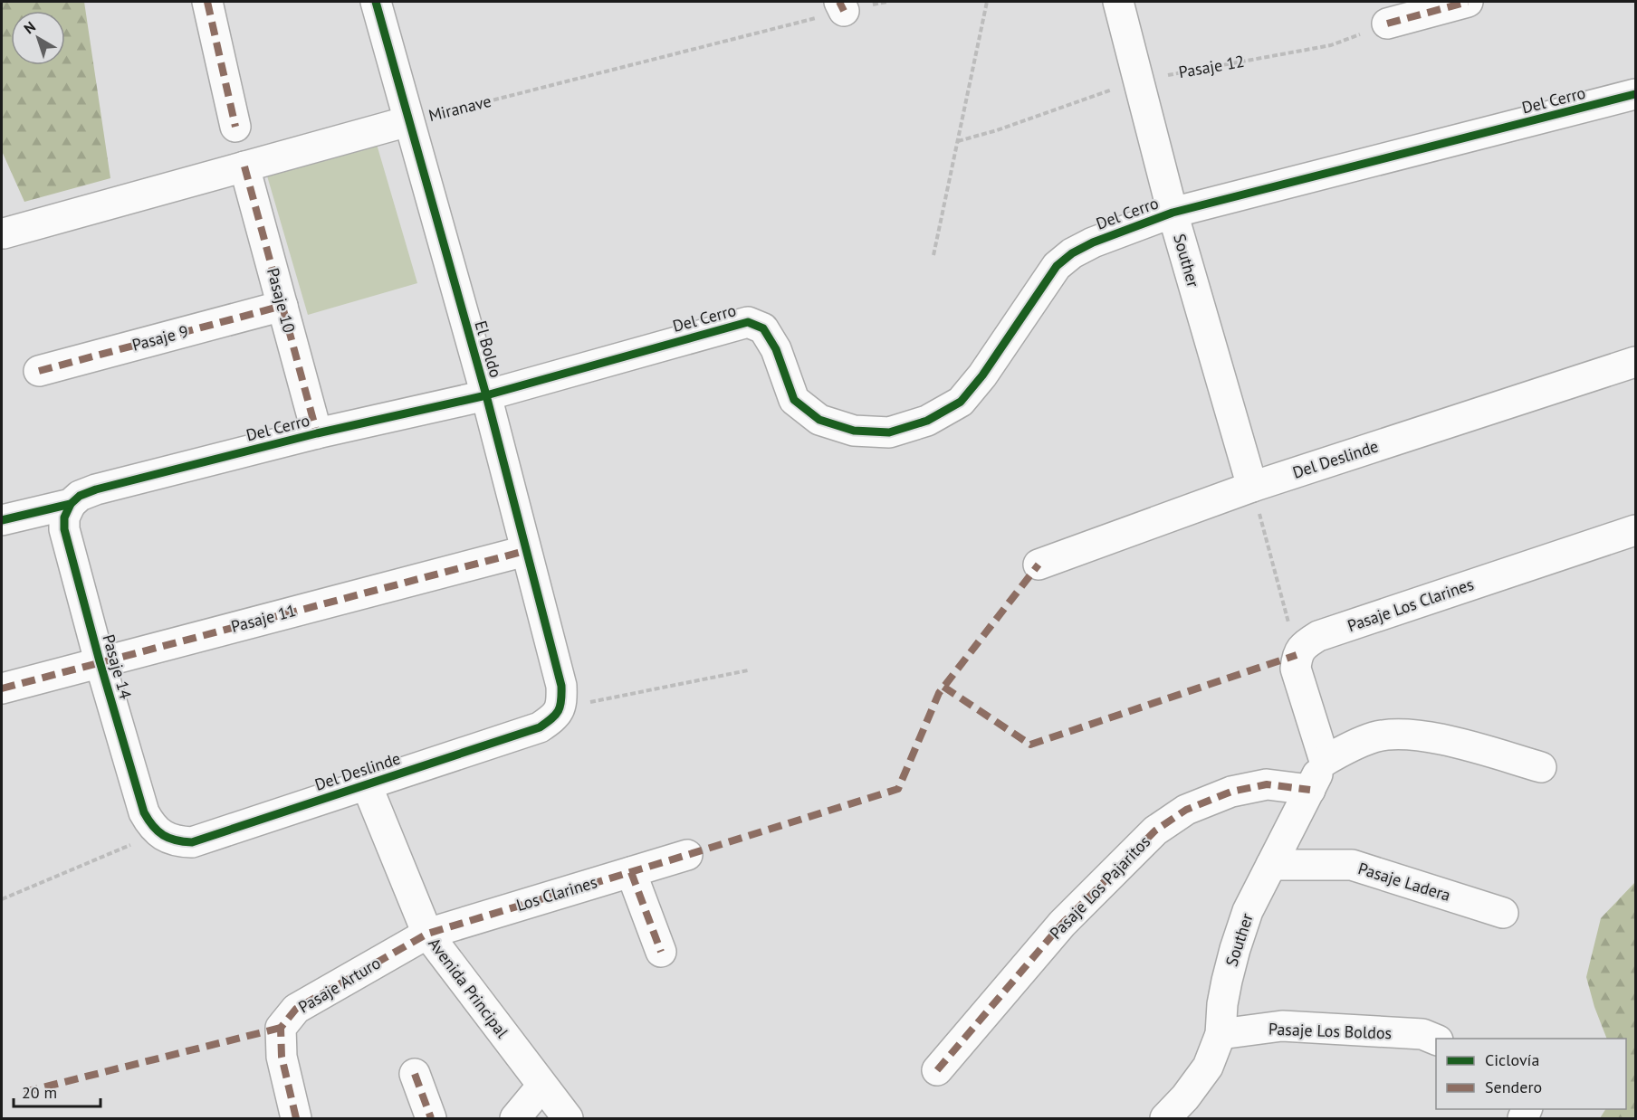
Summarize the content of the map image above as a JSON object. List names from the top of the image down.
{
  "streets": {
    "street": [
      "Del Cerro",
      "Miranave",
      "Souther",
      "Pasaje 10",
      "Pasaje 9",
      "El Boldo",
      "Del Deslinde",
      "Pasaje Los Clarines",
      "Pasaje 11",
      "Pasaje 14",
      "Pasaje Ladera",
      "Pasaje Los Pajaritos",
      "Los Clarines",
      "Pasaje Arturo",
      "Avenida Principal",
      "Pasaje Los Boldos"
    ],
    "path": ["Pasaje 12"]
  },
  "crossings": [
    ["Pasaje 12", "Souther"],
    ["Del Cerro", "Souther"],
    ["Del Cerro", "Pasaje 10"],
    ["Del Cerro", "El Boldo"],
    ["Del Cerro", "Pasaje 14"],
    ["Miranave", "Pasaje 10"],
    ["Miranave", "El Boldo"],
    ["Souther", "Del Deslinde"],
    ["Souther", "Pasaje Ladera"],
    ["Souther", "Pasaje Los Pajaritos"],
    ["Souther", "Pasaje Los Boldos"],
    ["Pasaje 10", "Pasaje 9"],
    ["El Boldo", "Del Deslinde"],
    ["El Boldo", "Pasaje 11"],
    ["Del Deslinde", "Pasaje 14"],
    ["Del Deslinde", "Avenida Principal"],
    ["Pasaje 11", "Pasaje 14"],
    ["Los Clarines", "Pasaje Arturo"],
    ["Los Clarines", "Avenida Principal"],
    ["Pasaje Arturo", "Avenida Principal"]
  ],
  "legend": ["Ciclovía", "Sendero"],
  "scale_bar": "20 m",
  "north": "top left"
}
